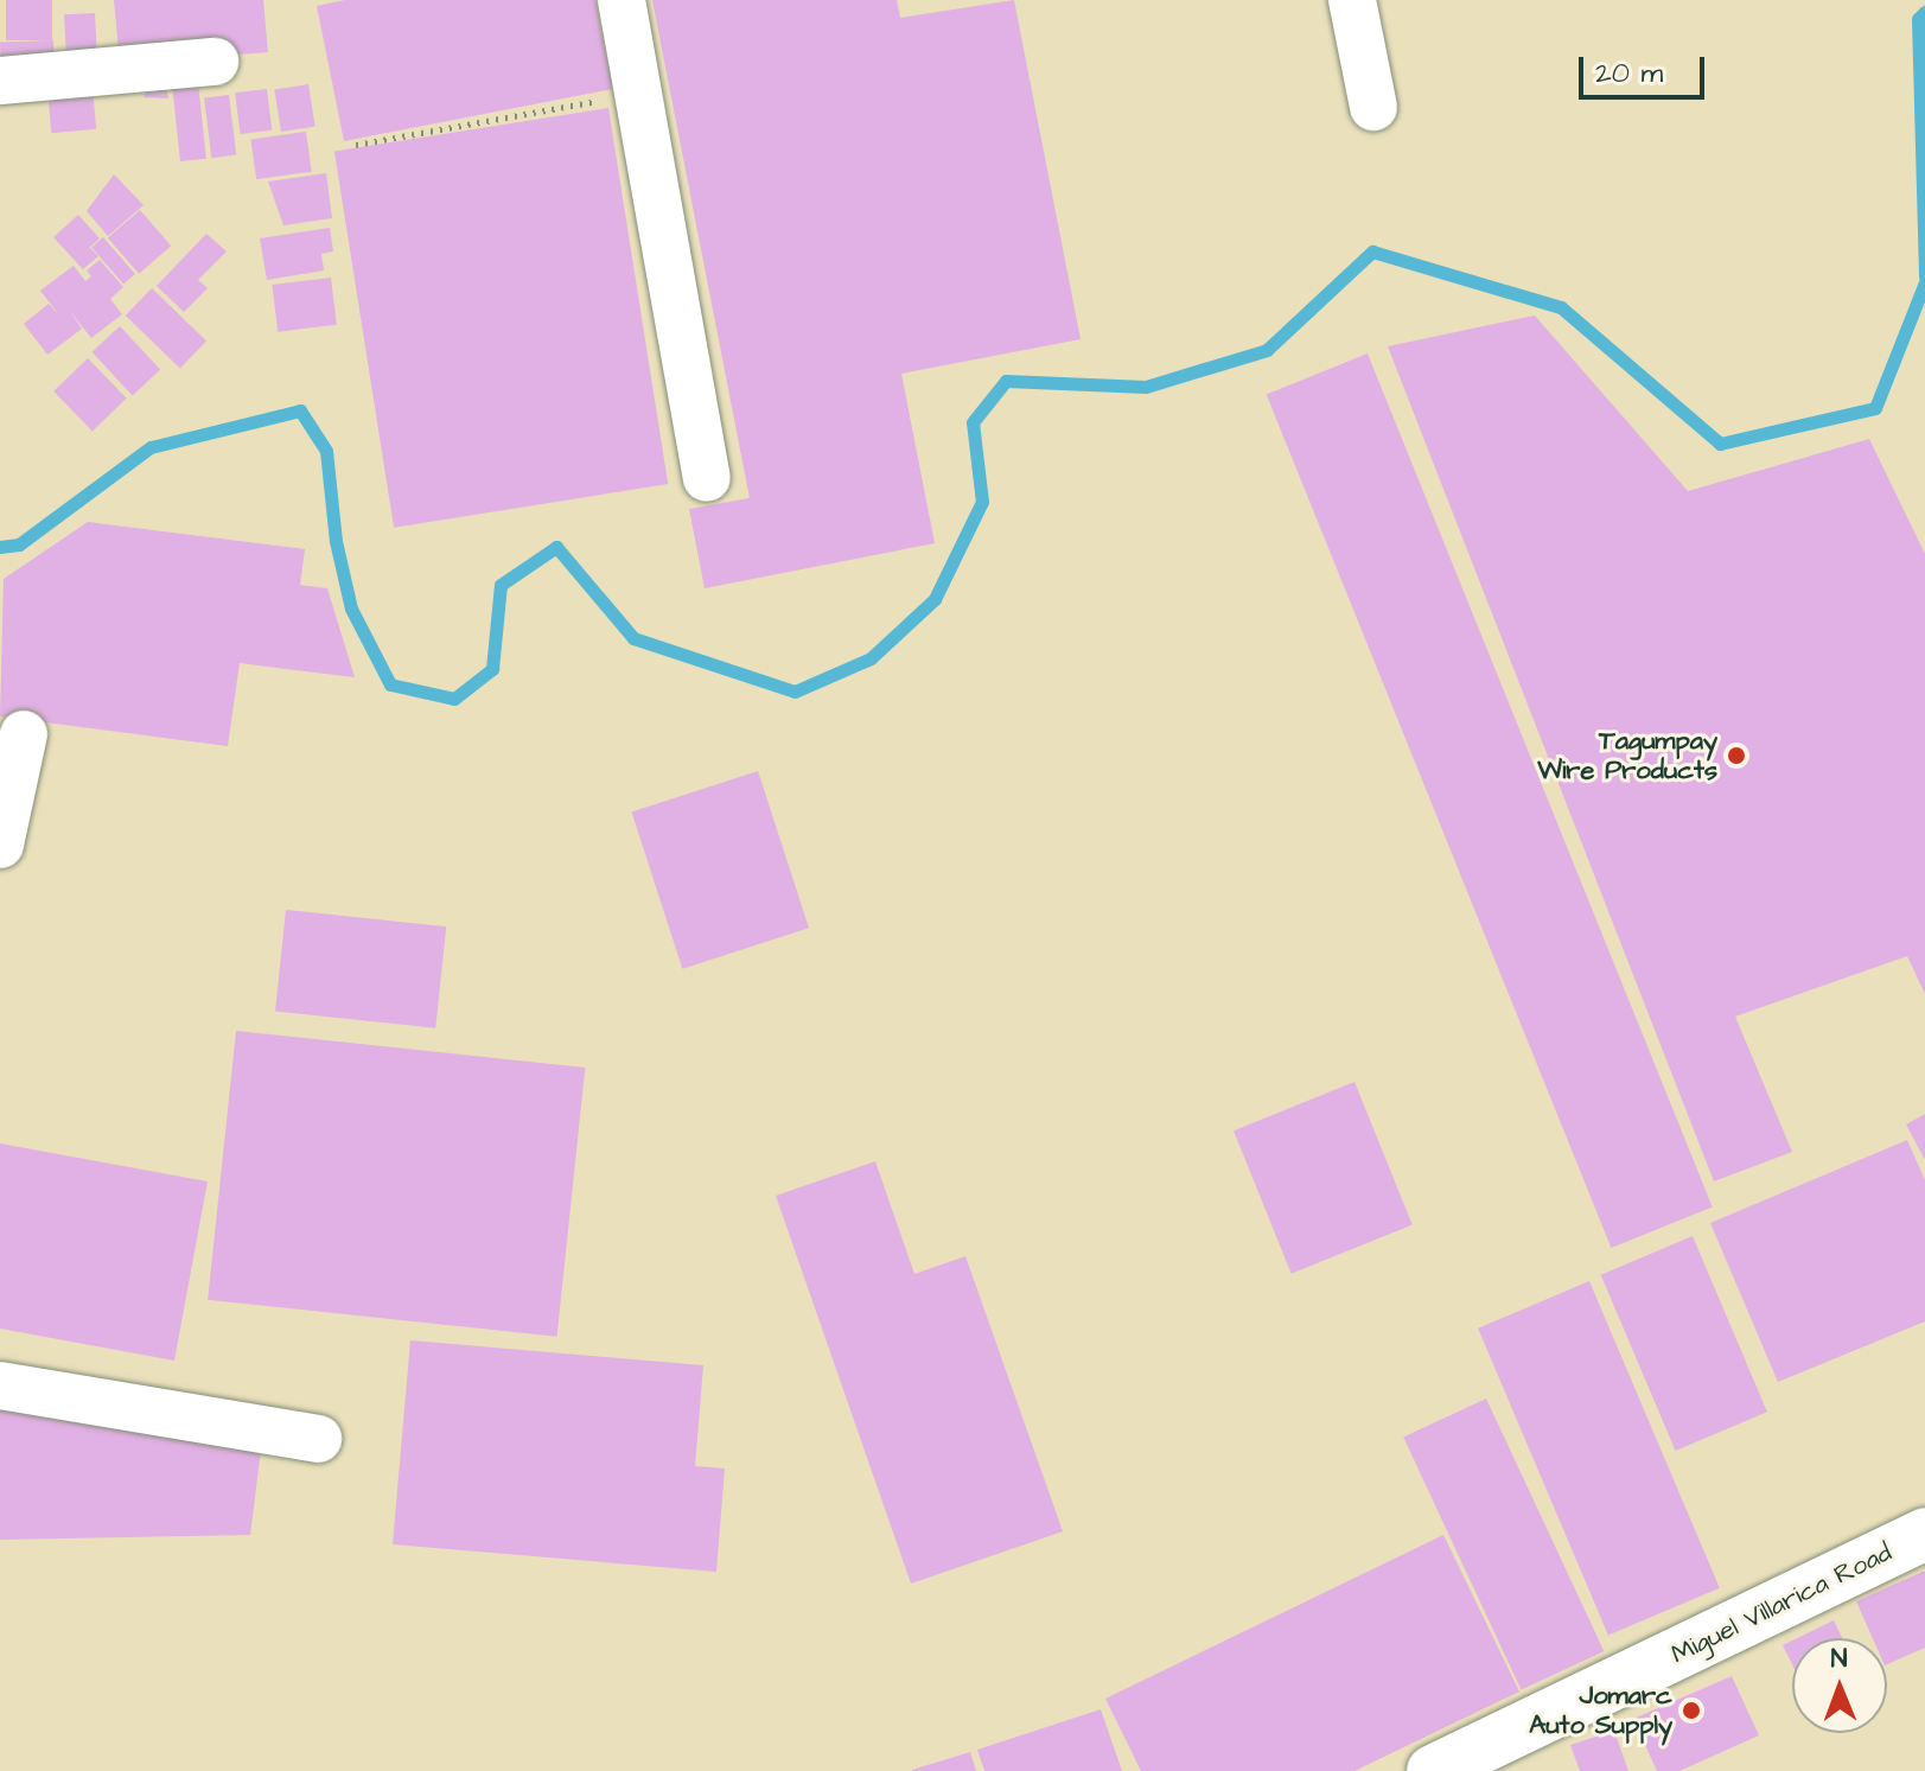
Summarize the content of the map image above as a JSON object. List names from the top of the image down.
{
  "streets": {
    "main road": ["Miguel Villarica Road"]
  },
  "places": ["Tagumpay Wire Products", "Jomarc Auto Supply"],
  "scale_bar": "20 m",
  "north": "top"
}
